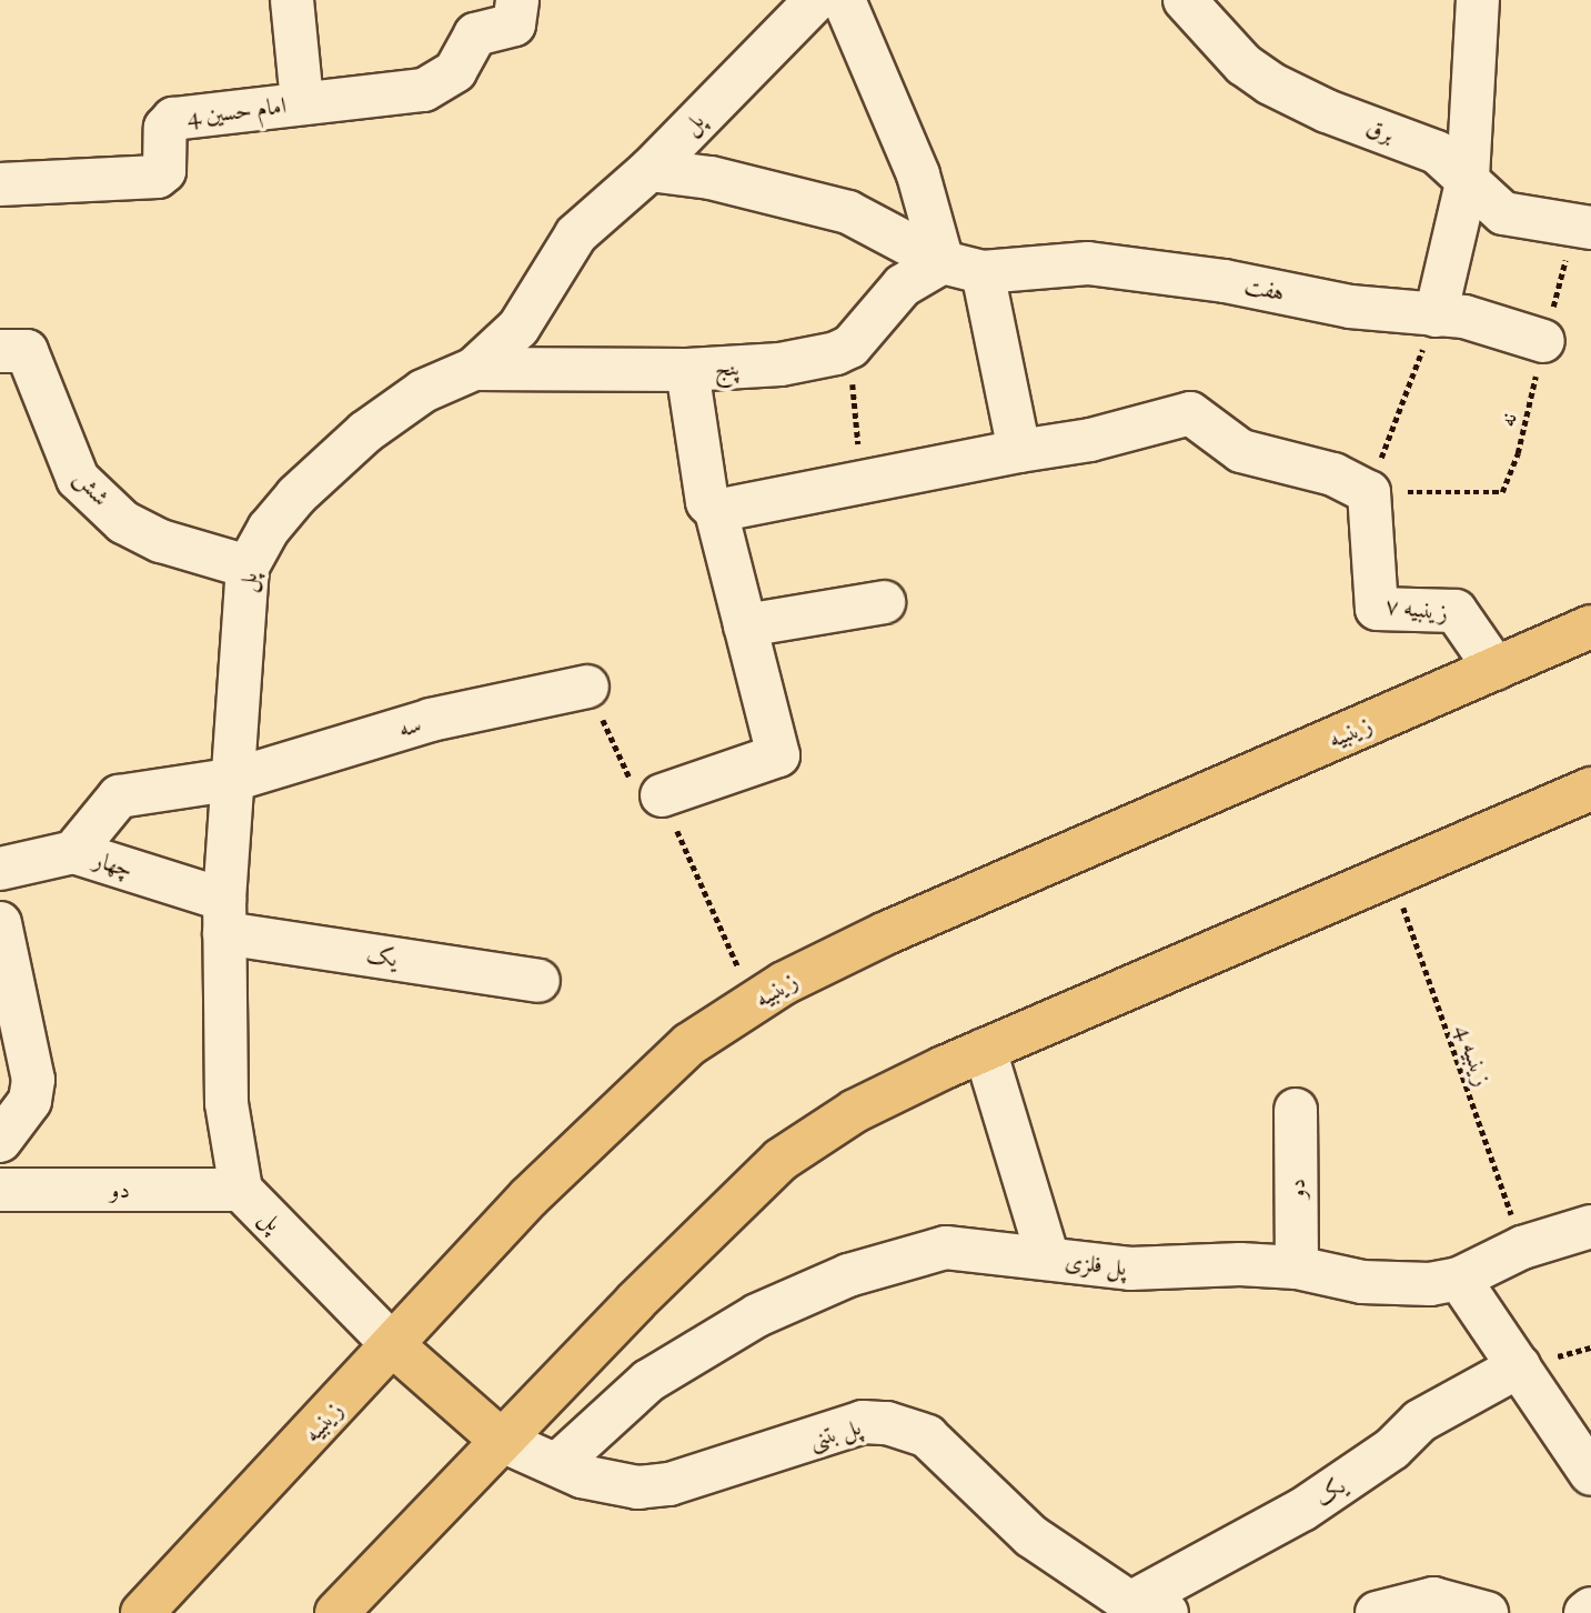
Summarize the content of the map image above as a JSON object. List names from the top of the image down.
{
  "streets": {
    "main road": ["زینبیه"],
    "street": [
      "امام حسین 4",
      "پل",
      "برق",
      "هفت",
      "پنج",
      "شش",
      "زینبیه ۷",
      "سه",
      "چهار",
      "یک",
      "دو",
      "پل فلزی",
      "پل بتنی"
    ],
    "path": ["نه", "زینبیه 4"]
  },
  "crossings": [
    ["پل", "پنج"],
    ["پل", "شش"],
    ["پل", "سه"],
    ["پل", "زینبیه"],
    ["پل", "چهار"],
    ["پل", "یک"],
    ["پل", "دو"],
    ["برق", "نه"],
    ["هفت", "نه"],
    ["نه", "زینبیه ۷"],
    ["زینبیه ۷", "زینبیه"],
    ["سه", "چهار"],
    ["چهار", "یک"],
    ["یک", "پل بتنی"],
    ["زینبیه 4", "پل فلزی"],
    ["دو", "پل فلزی"],
    ["پل فلزی", "پل بتنی"]
  ]
}
